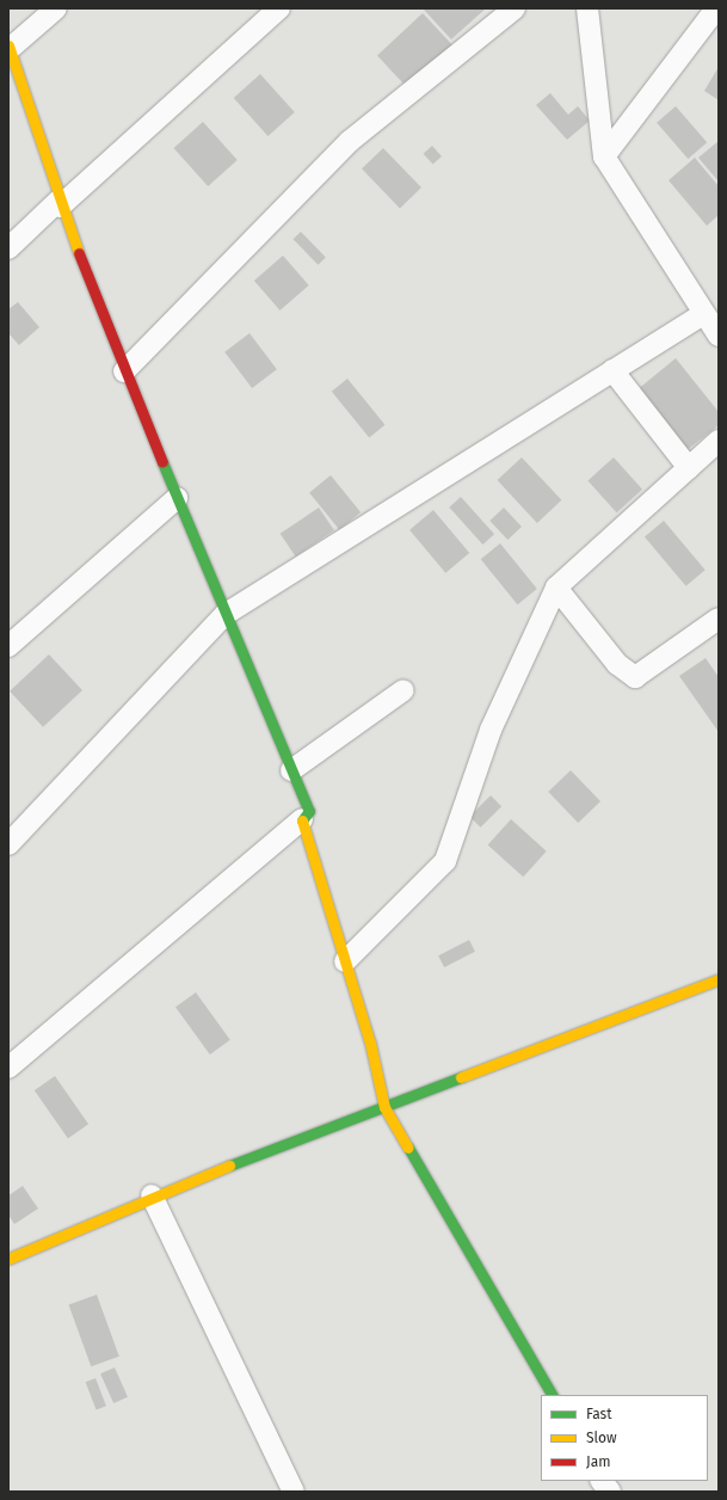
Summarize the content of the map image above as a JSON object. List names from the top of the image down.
{
  "legend": ["Fast", "Slow", "Jam"]
}
